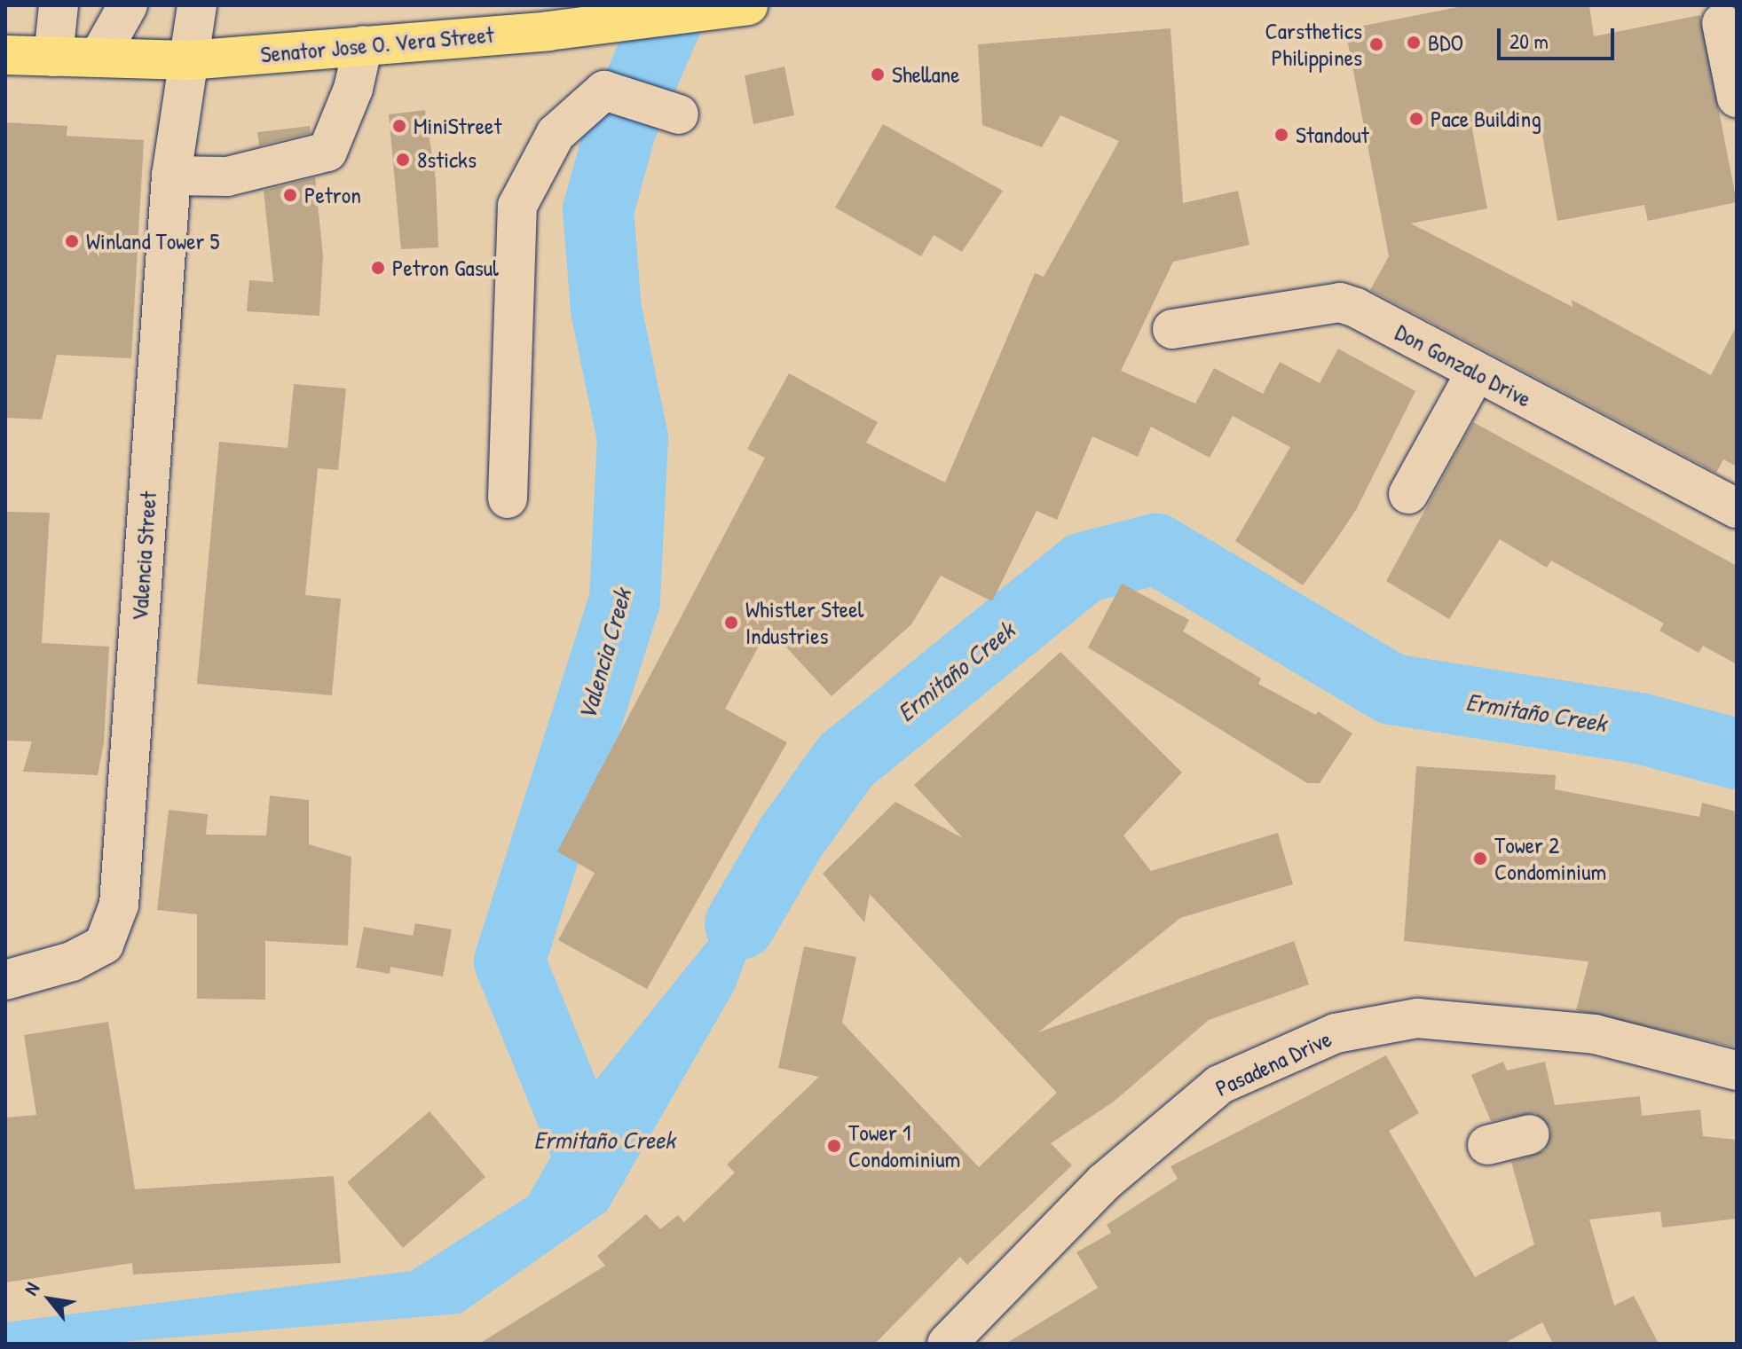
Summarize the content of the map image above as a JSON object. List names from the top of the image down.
{
  "streets": {
    "main road": ["Senator Jose O. Vera Street"],
    "street": ["Don Gonzalo Drive", "Valencia Street", "Pasadena Drive"]
  },
  "crossings": [
    ["Senator Jose O. Vera Street", "Valencia Street"]
  ],
  "water": ["Valencia Creek", "Ermitaño Creek"],
  "places": [
    "BDO",
    "Carsthetics Philippines",
    "Shellane",
    "Pace Building",
    "MiniStreet",
    "Standout",
    "8sticks",
    "Petron",
    "Winland Tower 5",
    "Petron Gasul",
    "Whistler Steel Industries",
    "Tower 2 Condominium",
    "Tower 1 Condominium"
  ],
  "scale_bar": "20 m",
  "north": "top left"
}
